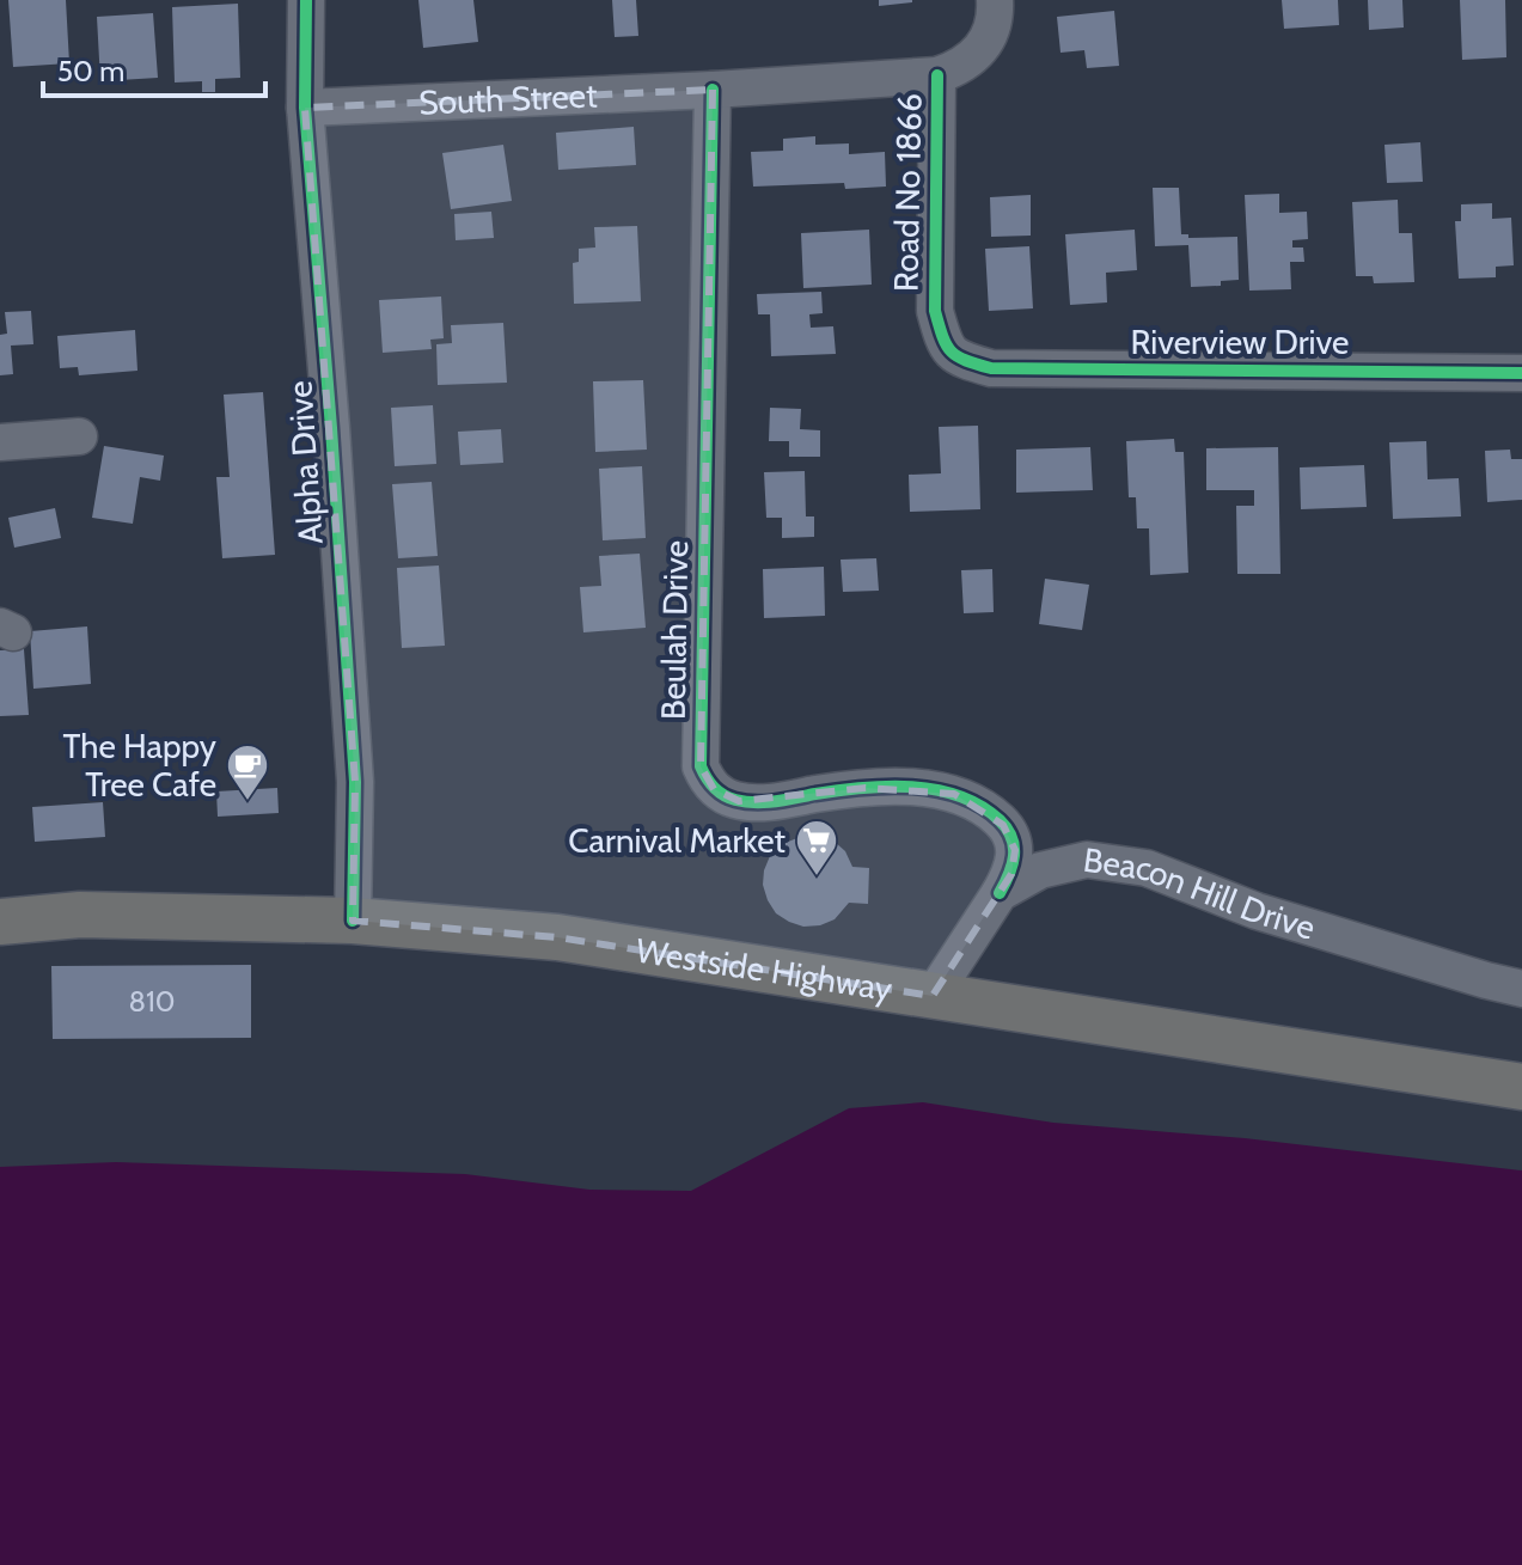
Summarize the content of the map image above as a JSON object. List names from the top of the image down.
{
  "streets": {
    "main road": ["Westside Highway"],
    "street": [
      "South Street",
      "Road No 1866",
      "Riverview Drive",
      "Alpha Drive",
      "Beulah Drive",
      "Beacon Hill Drive"
    ]
  },
  "crossings": [
    ["South Street", "Alpha Drive"],
    ["South Street", "Beulah Drive"],
    ["Road No 1866", "Riverview Drive"],
    ["Alpha Drive", "Westside Highway"],
    ["Beulah Drive", "Beacon Hill Drive"],
    ["Beacon Hill Drive", "Westside Highway"]
  ],
  "places": {
    "cafe": ["The Happy Tree Cafe"],
    "supermarket": ["Carnival Market"]
  },
  "house_numbers": ["810"],
  "scale_bar": "50 m"
}
